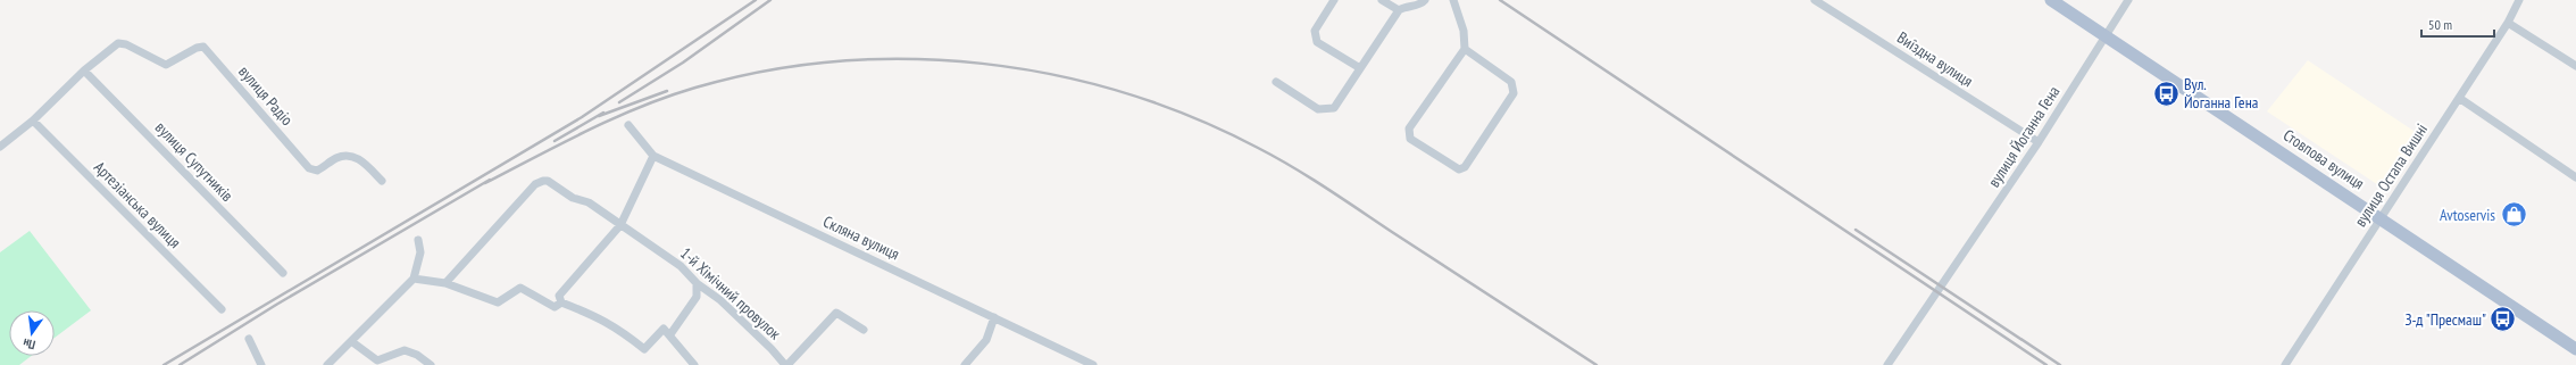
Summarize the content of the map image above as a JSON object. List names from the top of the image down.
{
  "streets": {
    "main road": ["Стовпова вулиця"],
    "street": [
      "Виїздна вулиця",
      "вулиця Радіо",
      "вулиця Йоганна Гена",
      "вулиця Супутників",
      "вулиця Остапа Вишні",
      "Артезіанська вулиця",
      "Скляна вулиця",
      "1-й Хімічний провулок"
    ]
  },
  "crossings": [
    ["Виїздна вулиця", "вулиця Йоганна Гена"],
    ["вулиця Радіо", "вулиця Супутників"],
    ["вулиця Йоганна Гена", "Стовпова вулиця"],
    ["Стовпова вулиця", "вулиця Остапа Вишні"]
  ],
  "places": {
    "bus stop": ["Вул. Йоганна Гена", "З-д \"Пресмаш\""],
    "shop": ["Avtoservis"]
  },
  "scale_bar": "50 m",
  "north": "bottom"
}
